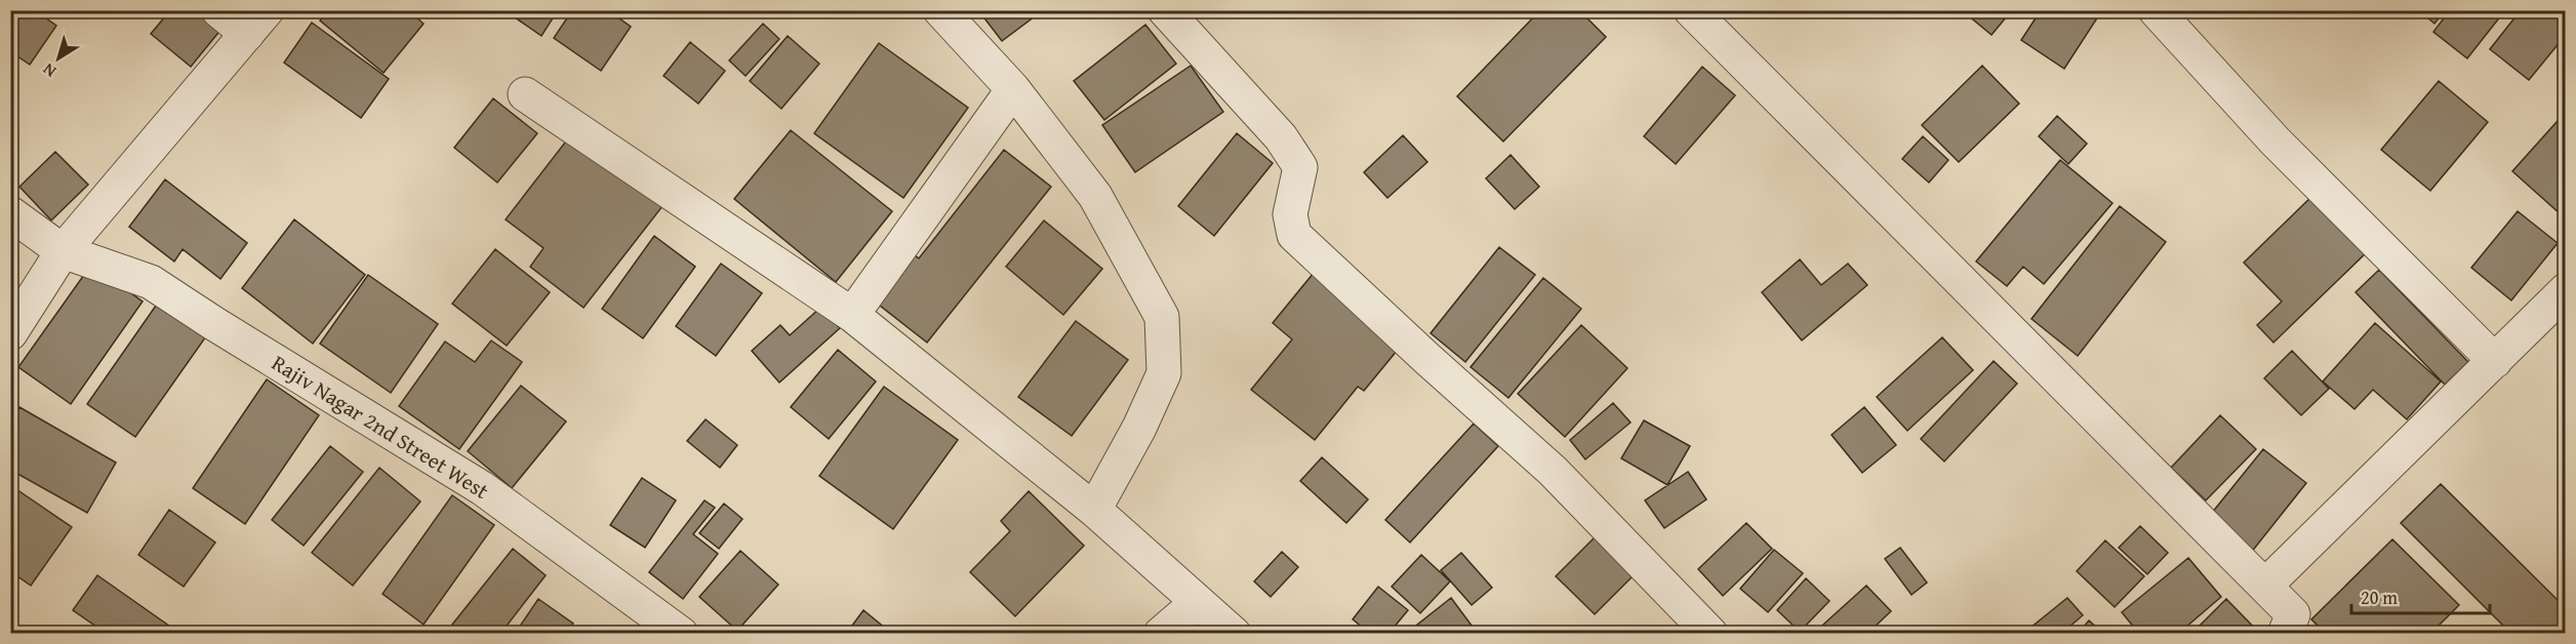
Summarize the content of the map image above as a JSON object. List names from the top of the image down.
{
  "streets": {
    "street": ["Rajiv Nagar 2nd Street West"]
  },
  "scale_bar": "20 m",
  "north": "bottom left"
}
